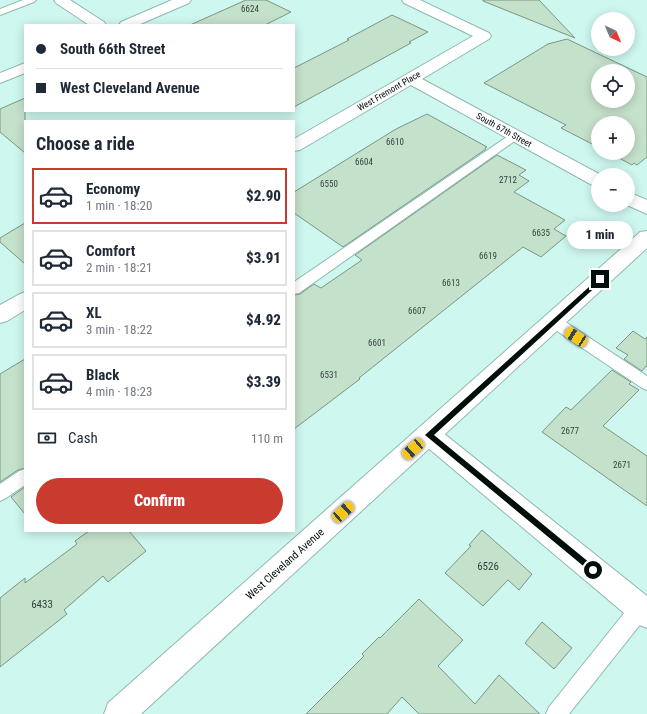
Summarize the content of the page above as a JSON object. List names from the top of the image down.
{
  "streets": {
    "street": ["West Fremont Place", "South 67th Street", "West Cleveland Avenue"]
  },
  "crossings": [
    ["West Fremont Place", "South 67th Street"]
  ],
  "house_numbers": [
    "6624",
    "6610",
    "6604",
    "2712",
    "6550",
    "6635",
    "6619",
    "6613",
    "6607",
    "6601",
    "6531",
    "2677",
    "2671",
    "6526",
    "6433"
  ],
  "north": "bottom right",
  "page": {
    "map_buttons": ["+", "−"],
    "banner": ["South 66th Street", "West Cleveland Avenue"],
    "heading": "Choose a ride",
    "list": [
      {
        "name": "Economy",
        "note": "1 min · 18:20",
        "value": "$2.90"
      },
      {
        "name": "Comfort",
        "note": "2 min · 18:21",
        "value": "$3.91"
      },
      {
        "name": "XL",
        "note": "3 min · 18:22",
        "value": "$4.92"
      },
      {
        "name": "Black",
        "note": "4 min · 18:23",
        "value": "$3.39"
      }
    ],
    "bubble": "1 min",
    "pay": ["Cash", "110 m"],
    "buttons": "Confirm"
  }
}
